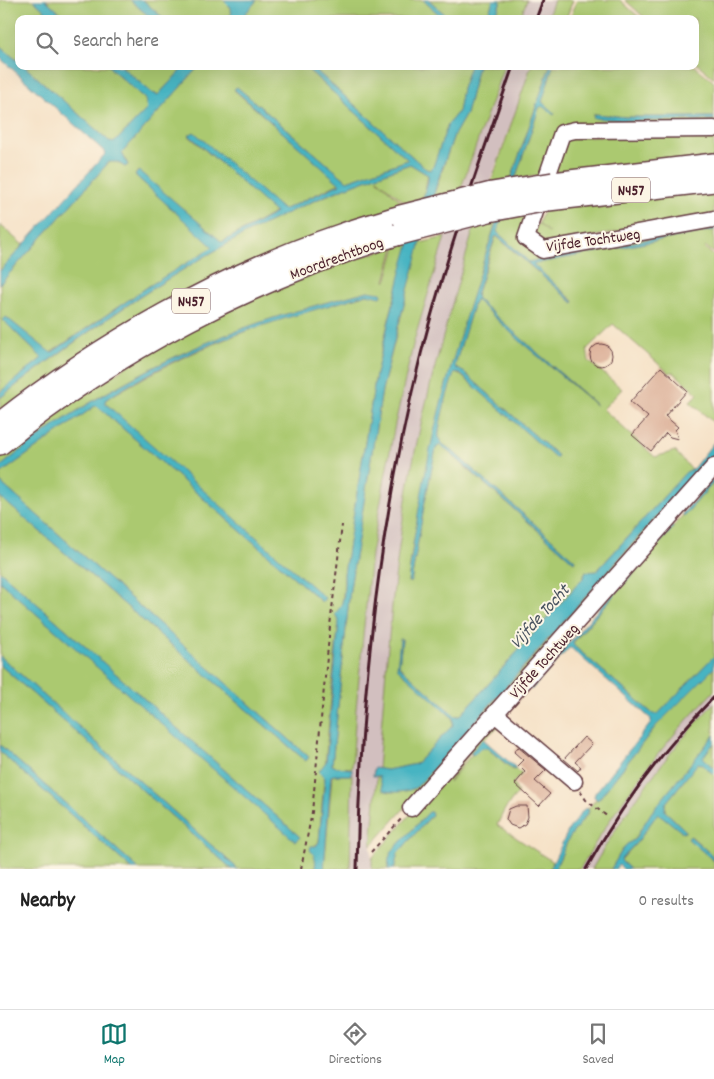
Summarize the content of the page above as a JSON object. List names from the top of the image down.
{
  "streets": {
    "main road": ["N457", "Moordrechtboog"],
    "street": ["Vijfde Tochtweg"]
  },
  "water": ["Vijfde Tocht"],
  "page": {
    "search": "Search here",
    "heading": ["Nearby", "0 results"],
    "nav": ["Map", "Directions", "Saved"]
  }
}
